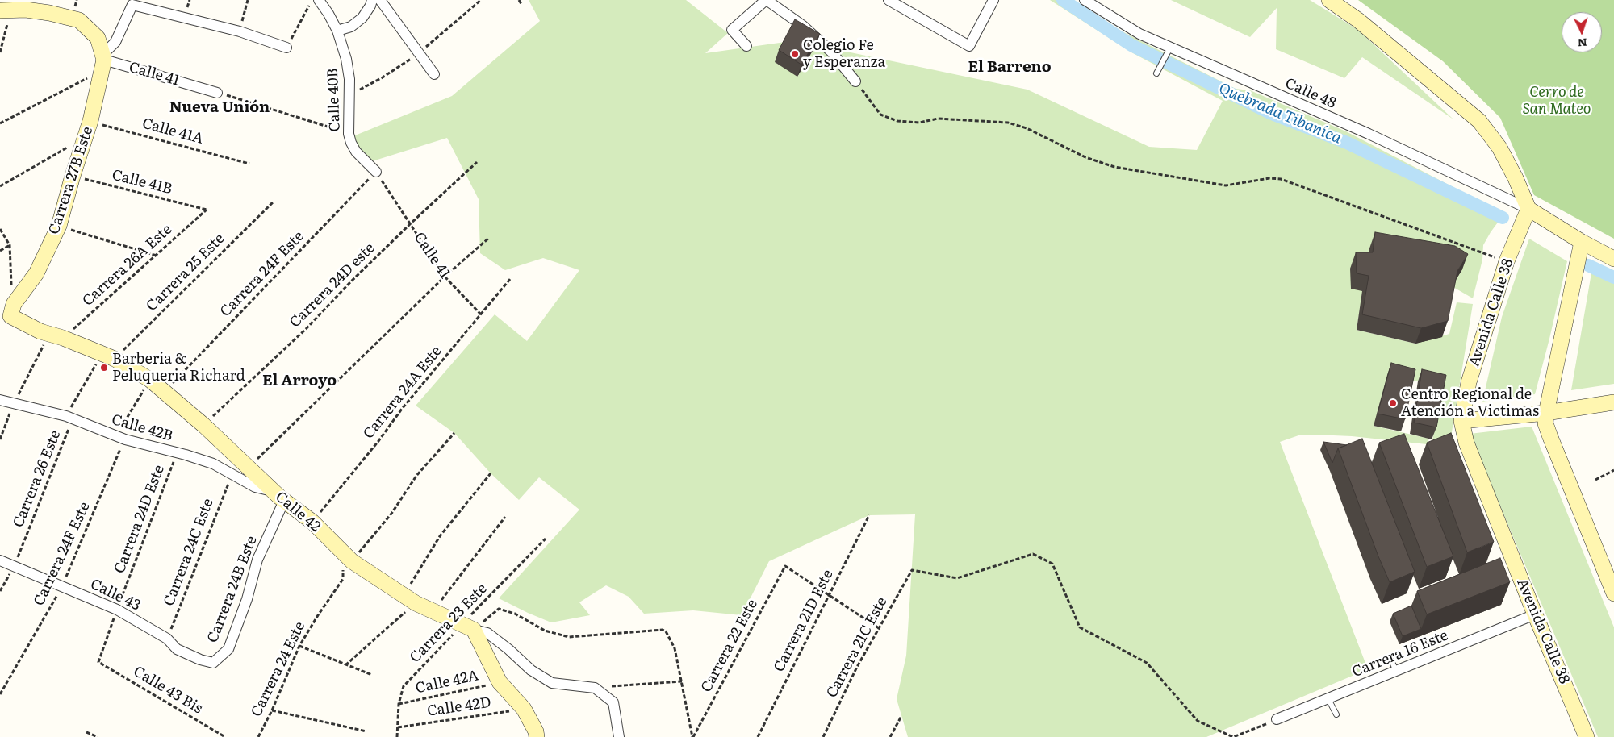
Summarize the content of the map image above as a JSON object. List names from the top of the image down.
{
  "streets": {
    "street": [
      "Calle 41",
      "Calle 48",
      "Calle 40B",
      "Carrera 27B Este",
      "Avenida Calle 38",
      "Calle 42B",
      "Calle 42",
      "Carrera 24B Este",
      "Calle 43",
      "Carrera 16 Este"
    ],
    "path": [
      "Calle 41A",
      "Calle 41B",
      "Carrera 26A Este",
      "Carrera 25 Este",
      "Carrera 24F Este",
      "Carrera 24D este",
      "Carrera 24A Este",
      "Carrera 26 Este",
      "Carrera 24D Este",
      "Carrera 24C Este",
      "Carrera 21D Este",
      "Carrera 23 Este",
      "Carrera 22 Este",
      "Carrera 21C Este",
      "Carrera 24 Este",
      "Calle 42A",
      "Calle 43 Bis",
      "Calle 42D"
    ]
  },
  "crossings": [
    ["Calle 41", "Calle 40B"],
    ["Calle 41", "Carrera 27B Este"],
    ["Calle 41", "Carrera 24F Este"],
    ["Calle 41", "Carrera 24D este"],
    ["Calle 41", "Carrera 24A Este"],
    ["Calle 48", "Avenida Calle 38"],
    ["Calle 40B", "Carrera 24F Este"],
    ["Calle 41A", "Carrera 27B Este"],
    ["Carrera 27B Este", "Calle 41B"],
    ["Carrera 27B Este", "Calle 42"],
    ["Calle 41B", "Carrera 26A Este"],
    ["Carrera 26A Este", "Calle 42"],
    ["Carrera 25 Este", "Carrera 26 Este"],
    ["Carrera 25 Este", "Calle 42"],
    ["Carrera 24F Este", "Calle 42B"],
    ["Carrera 24F Este", "Calle 42"],
    ["Carrera 24F Este", "Calle 43"],
    ["Carrera 24D este", "Calle 42"],
    ["Avenida Calle 38", "Carrera 16 Este"],
    ["Carrera 24A Este", "Calle 42"],
    ["Calle 42B", "Carrera 26 Este"],
    ["Calle 42B", "Calle 42"],
    ["Calle 42B", "Carrera 24D Este"],
    ["Calle 42B", "Carrera 24C Este"],
    ["Calle 42B", "Carrera 24B Este"],
    ["Carrera 26 Este", "Calle 42"],
    ["Carrera 26 Este", "Calle 43"],
    ["Calle 42", "Carrera 24B Este"],
    ["Calle 42", "Carrera 23 Este"],
    ["Calle 42", "Carrera 24 Este"],
    ["Carrera 24D Este", "Calle 43"],
    ["Carrera 24D Este", "Calle 43 Bis"],
    ["Carrera 24C Este", "Calle 43"],
    ["Carrera 24B Este", "Calle 43"],
    ["Carrera 21D Este", "Carrera 22 Este"],
    ["Carrera 23 Este", "Calle 42A"],
    ["Carrera 23 Este", "Calle 42D"],
    ["Carrera 21C Este", "Carrera 16 Este"]
  ],
  "districts": ["El Barreno", "Nueva Unión", "El Arroyo"],
  "water": ["Quebrada Tibaníca"],
  "parks": ["Cerro de San Mateo"],
  "places": ["Colegio Fe y Esperanza", "Barberia & Peluqueria Richard", "Centro Regional de Atención a Victimas"],
  "north": "bottom"
}
